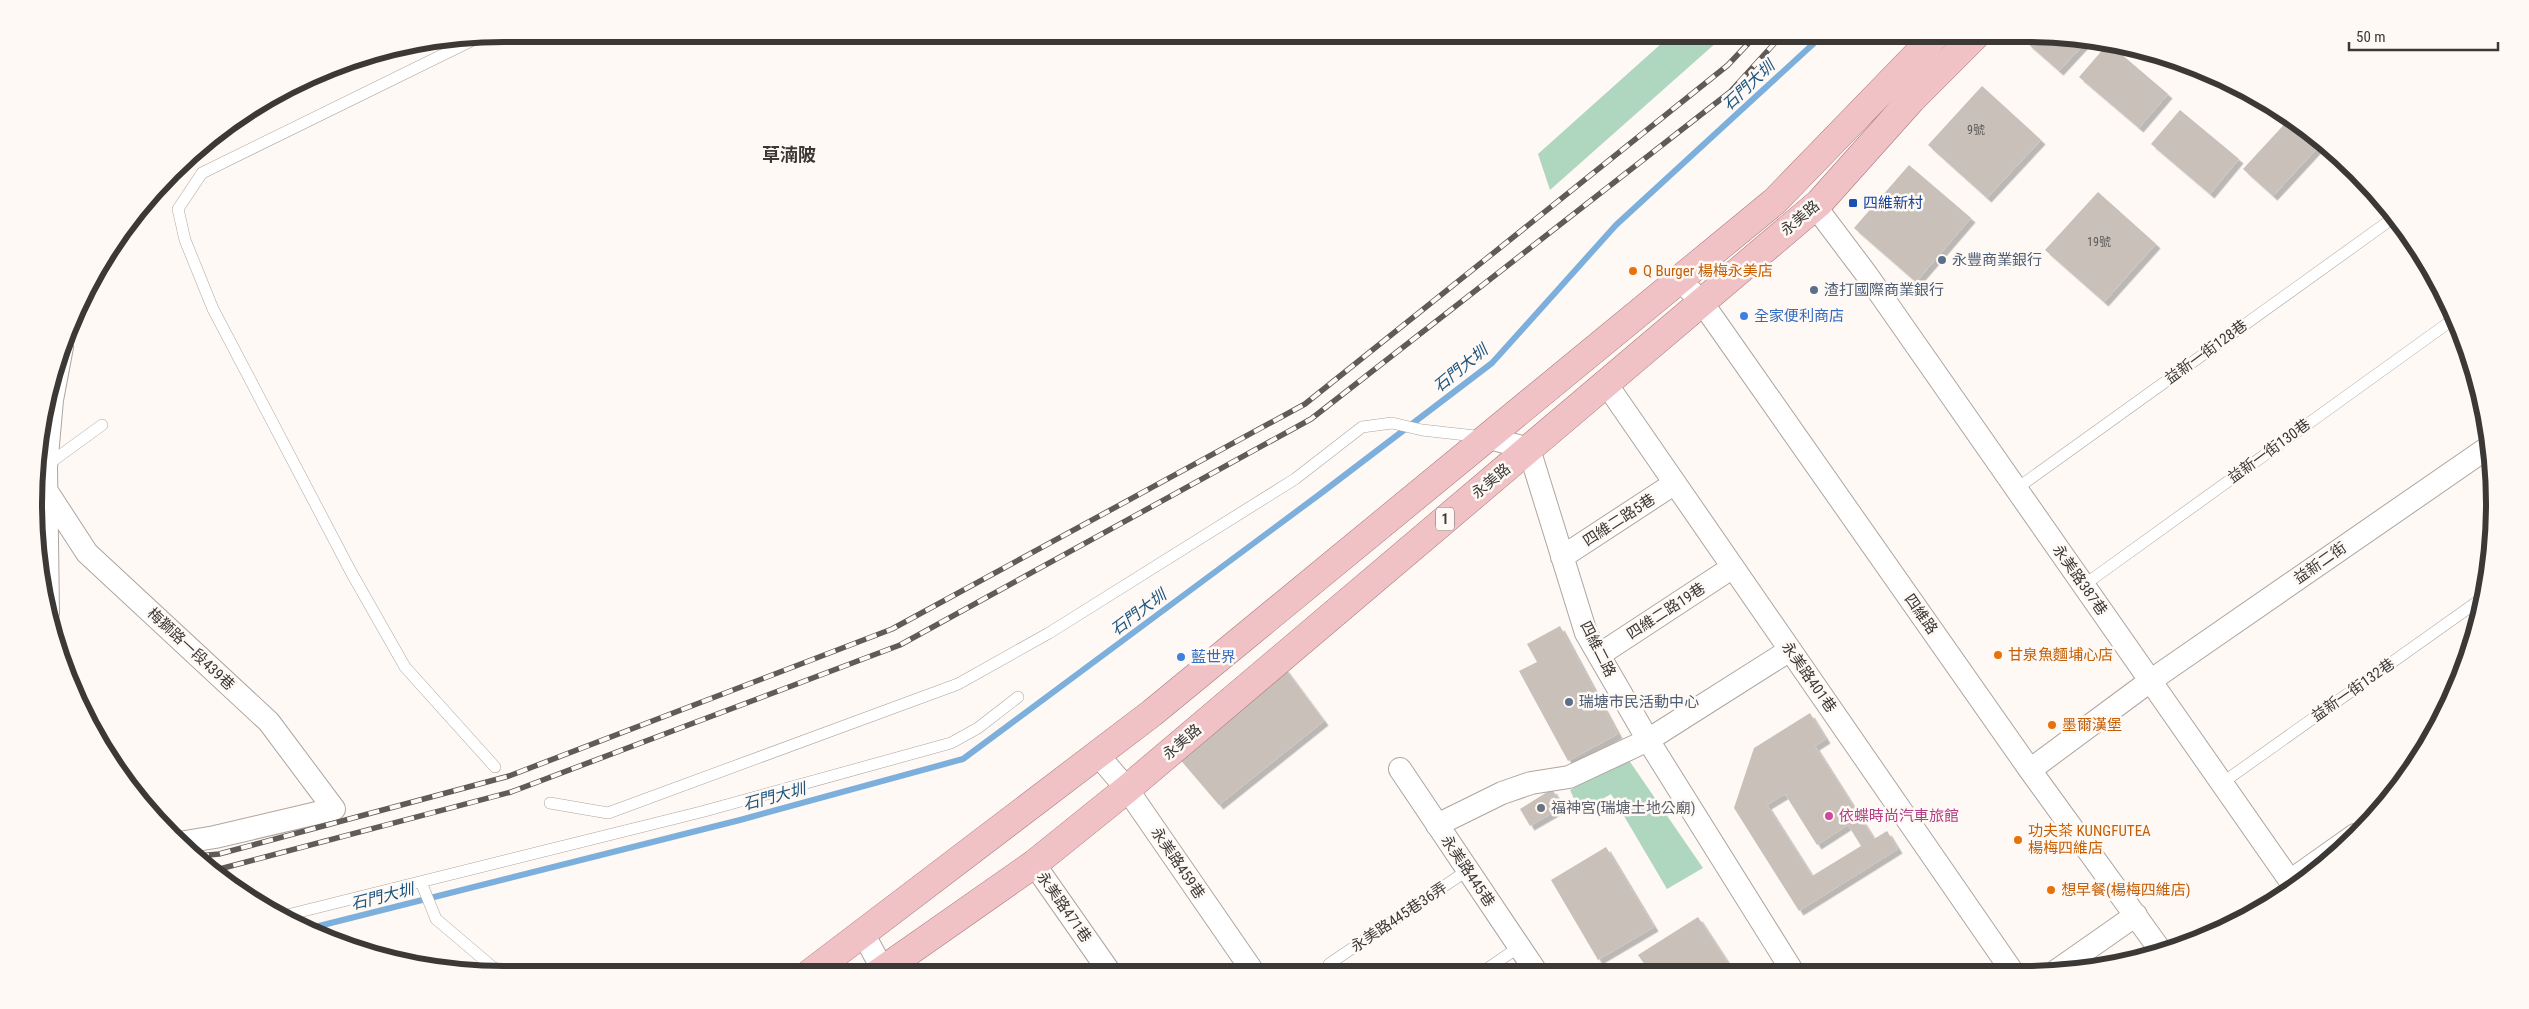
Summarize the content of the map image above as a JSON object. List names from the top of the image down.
{
  "streets": {
    "main road": ["永美路", "1"],
    "street": [
      "四維二路5巷",
      "益新二街",
      "永美路387巷",
      "四維二路19巷",
      "四維路",
      "梅獅路一段439巷",
      "四維二路",
      "永美路401巷",
      "永美路459巷",
      "永美路445巷",
      "永美路471巷"
    ],
    "lane": [
      "益新一街128巷",
      "益新一街130巷",
      "益新一街132巷",
      "永美路445巷36弄"
    ]
  },
  "crossings": [
    ["永美路", "永美路387巷"],
    ["永美路", "四維路"],
    ["永美路", "四維二路"],
    ["永美路", "永美路401巷"],
    ["永美路", "永美路459巷"],
    ["永美路", "永美路471巷"],
    ["益新一街128巷", "永美路387巷"],
    ["益新一街130巷", "永美路387巷"],
    ["四維二路5巷", "四維二路"],
    ["四維二路5巷", "永美路401巷"],
    ["益新二街", "永美路387巷"],
    ["益新二街", "四維路"],
    ["永美路387巷", "益新一街132巷"],
    ["四維二路19巷", "四維二路"],
    ["四維二路19巷", "永美路401巷"],
    ["永美路445巷", "永美路445巷36弄"]
  ],
  "districts": ["草湳陂"],
  "water": ["石門大圳"],
  "places": {
    "transit": ["四維新村"],
    "other": [
      "永豐商業銀行",
      "Q Burger 楊梅永美店",
      "渣打國際商業銀行",
      "全家便利商店",
      "甘泉魚麵埔心店",
      "藍世界",
      "瑞塘市民活動中心",
      "墨爾漢堡",
      "福神宮(瑞塘土地公廟)",
      "依蝶時尚汽車旅館",
      "功夫茶 KUNGFUTEA 楊梅四維店",
      "想早餐(楊梅四維店)"
    ]
  },
  "house_numbers": ["9號", "19號"],
  "scale_bar": "50 m"
}
